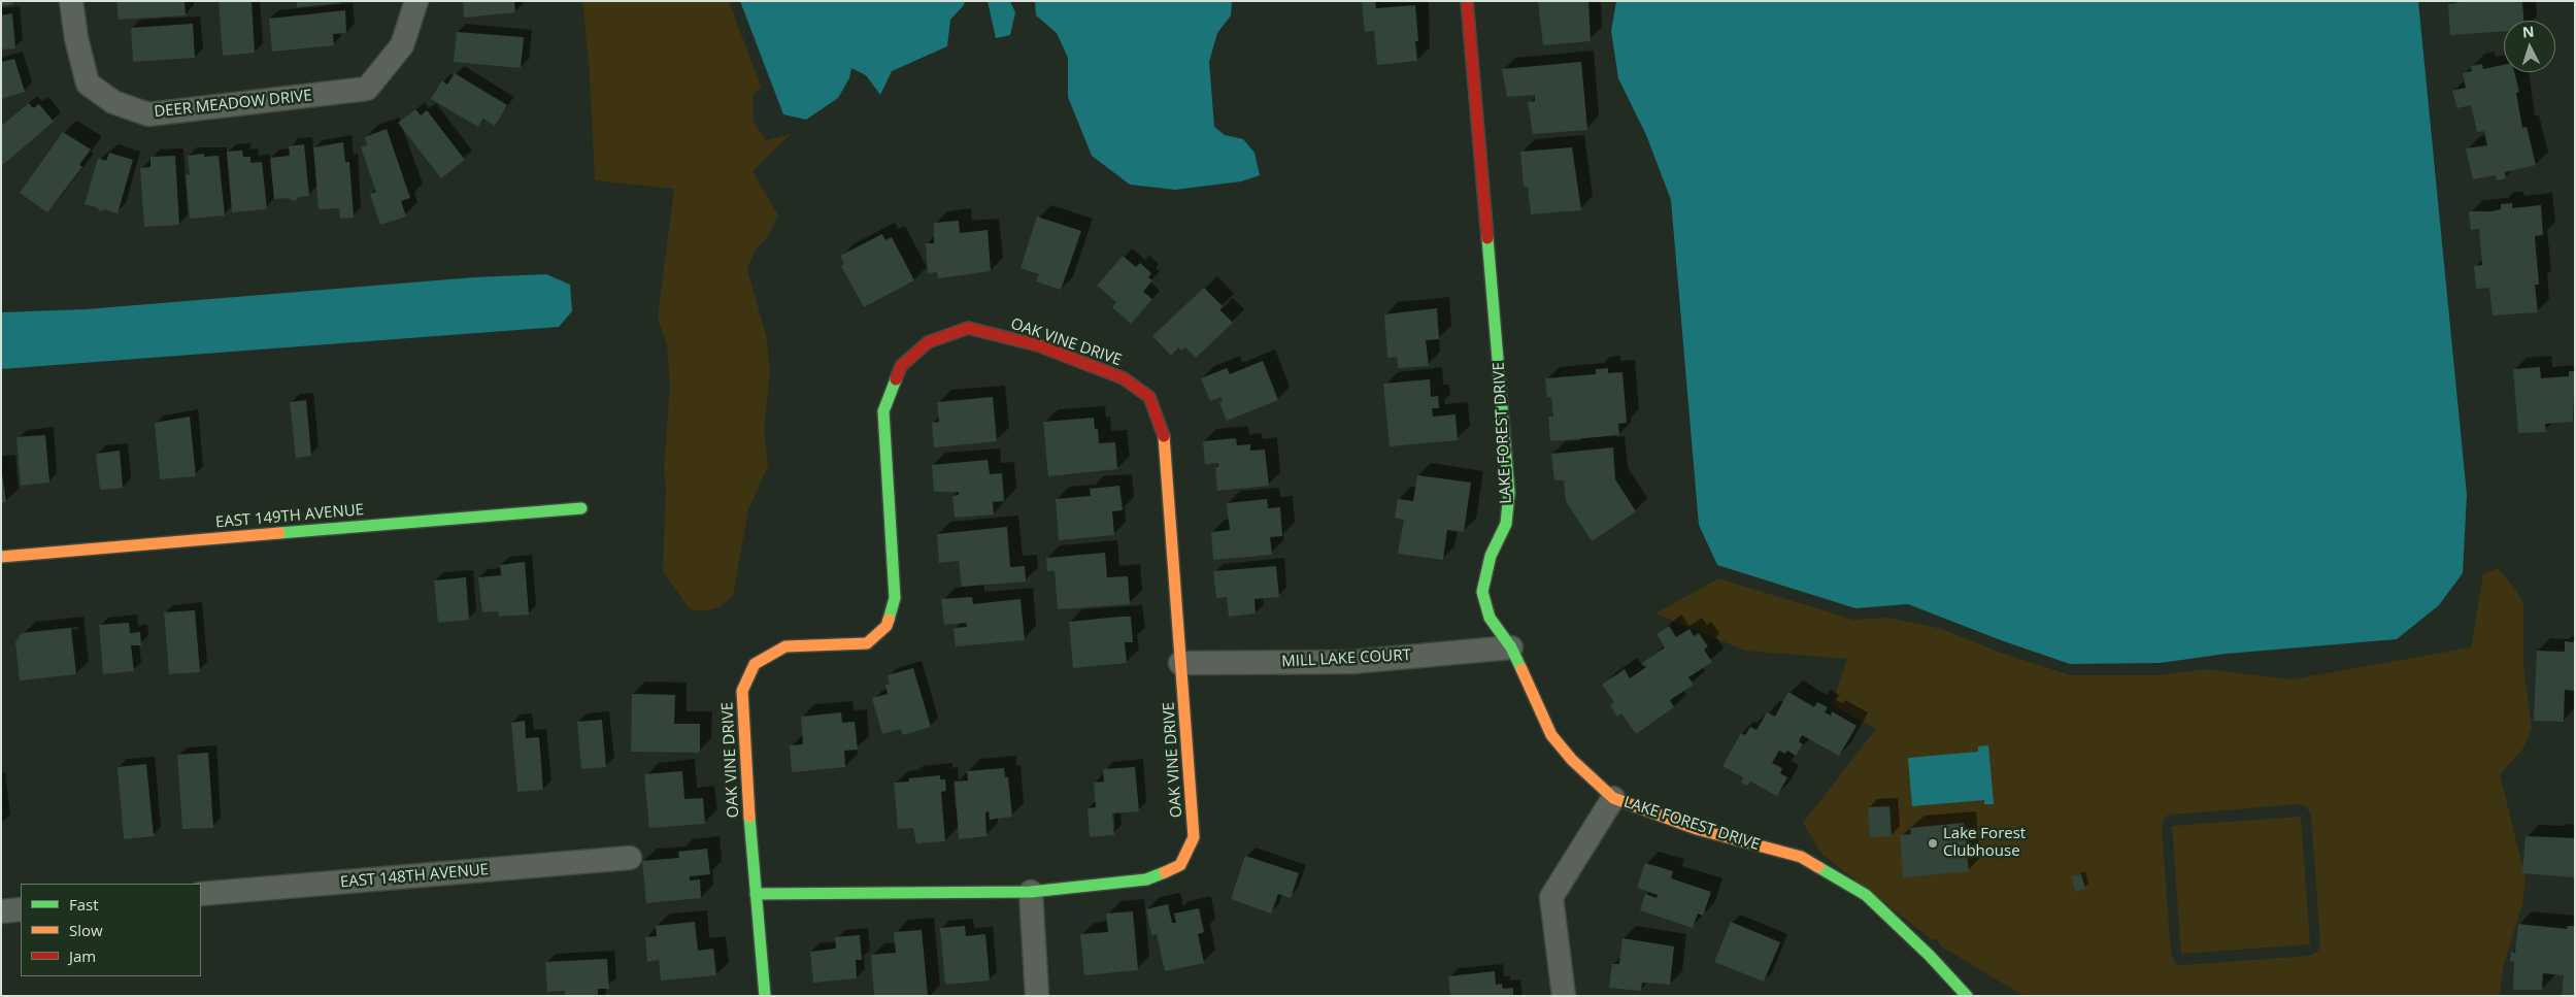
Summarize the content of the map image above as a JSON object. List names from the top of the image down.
{
  "streets": {
    "street": [
      "DEER MEADOW DRIVE",
      "OAK VINE DRIVE",
      "LAKE FOREST DRIVE",
      "EAST 149TH AVENUE",
      "MILL LAKE COURT",
      "EAST 148TH AVENUE"
    ]
  },
  "crossings": [
    ["OAK VINE DRIVE", "MILL LAKE COURT"],
    ["LAKE FOREST DRIVE", "MILL LAKE COURT"]
  ],
  "places": ["Lake Forest Clubhouse"],
  "legend": ["Fast", "Slow", "Jam"],
  "north": "top"
}
